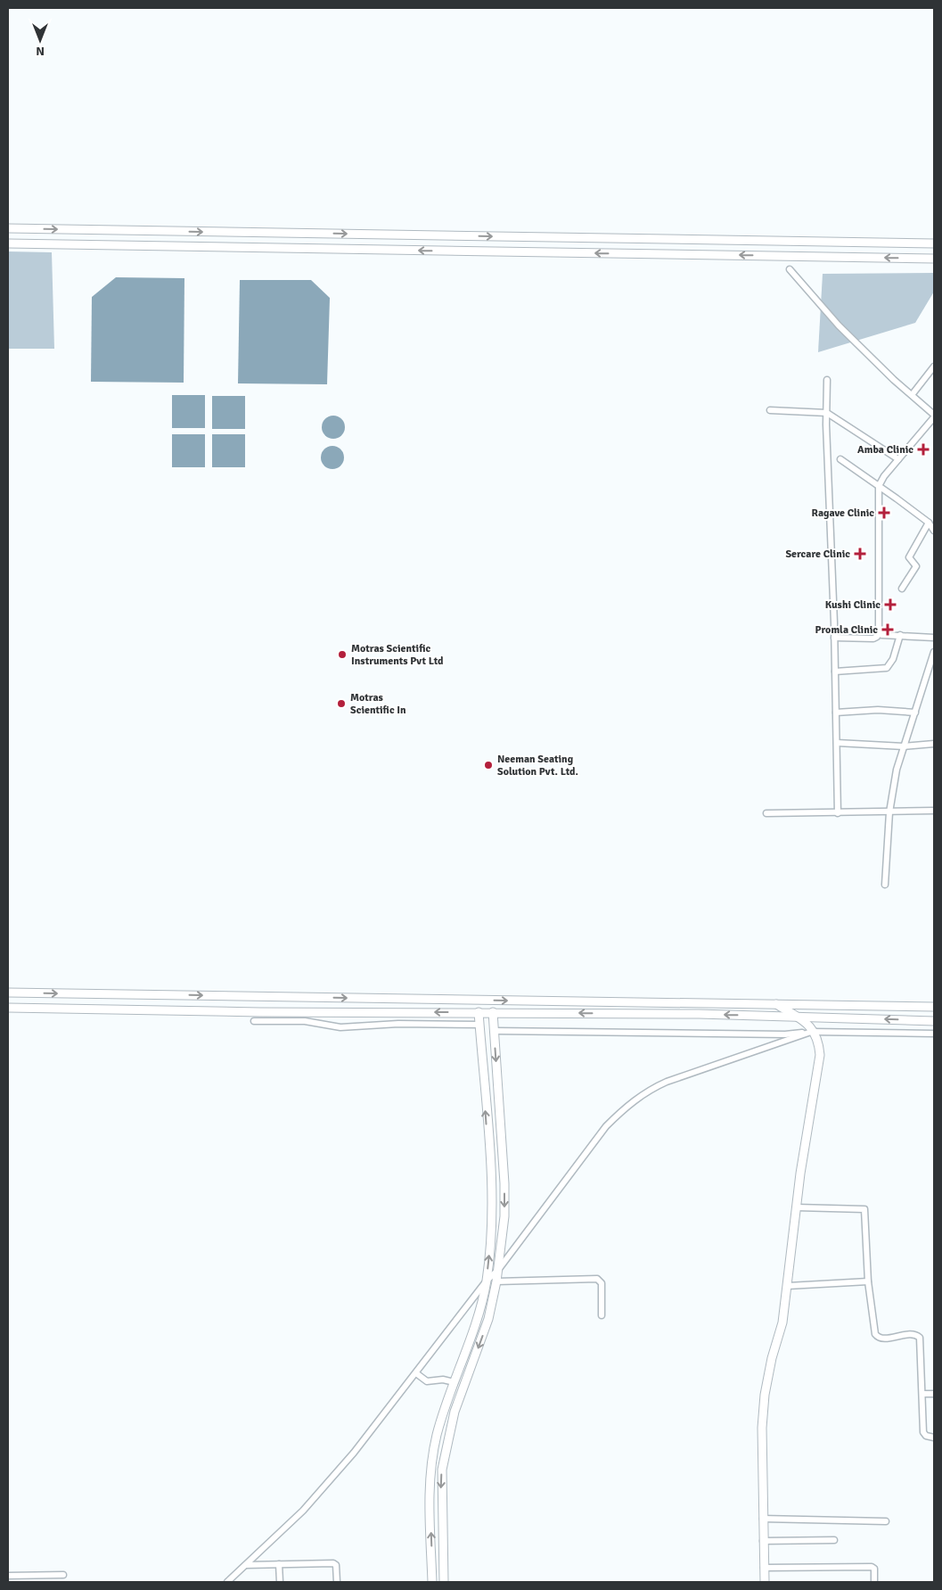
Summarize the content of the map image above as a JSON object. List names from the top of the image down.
{
  "places": {
    "health": [
      "Amba Clinic",
      "Ragave Clinic",
      "Sercare Clinic",
      "Kushi Clinic",
      "Promla Clinic"
    ],
    "other": ["Motras Scientific Instruments Pvt Ltd", "Motras Scientific In", "Neeman Seating Solution Pvt. Ltd."]
  },
  "north": "bottom"
}
